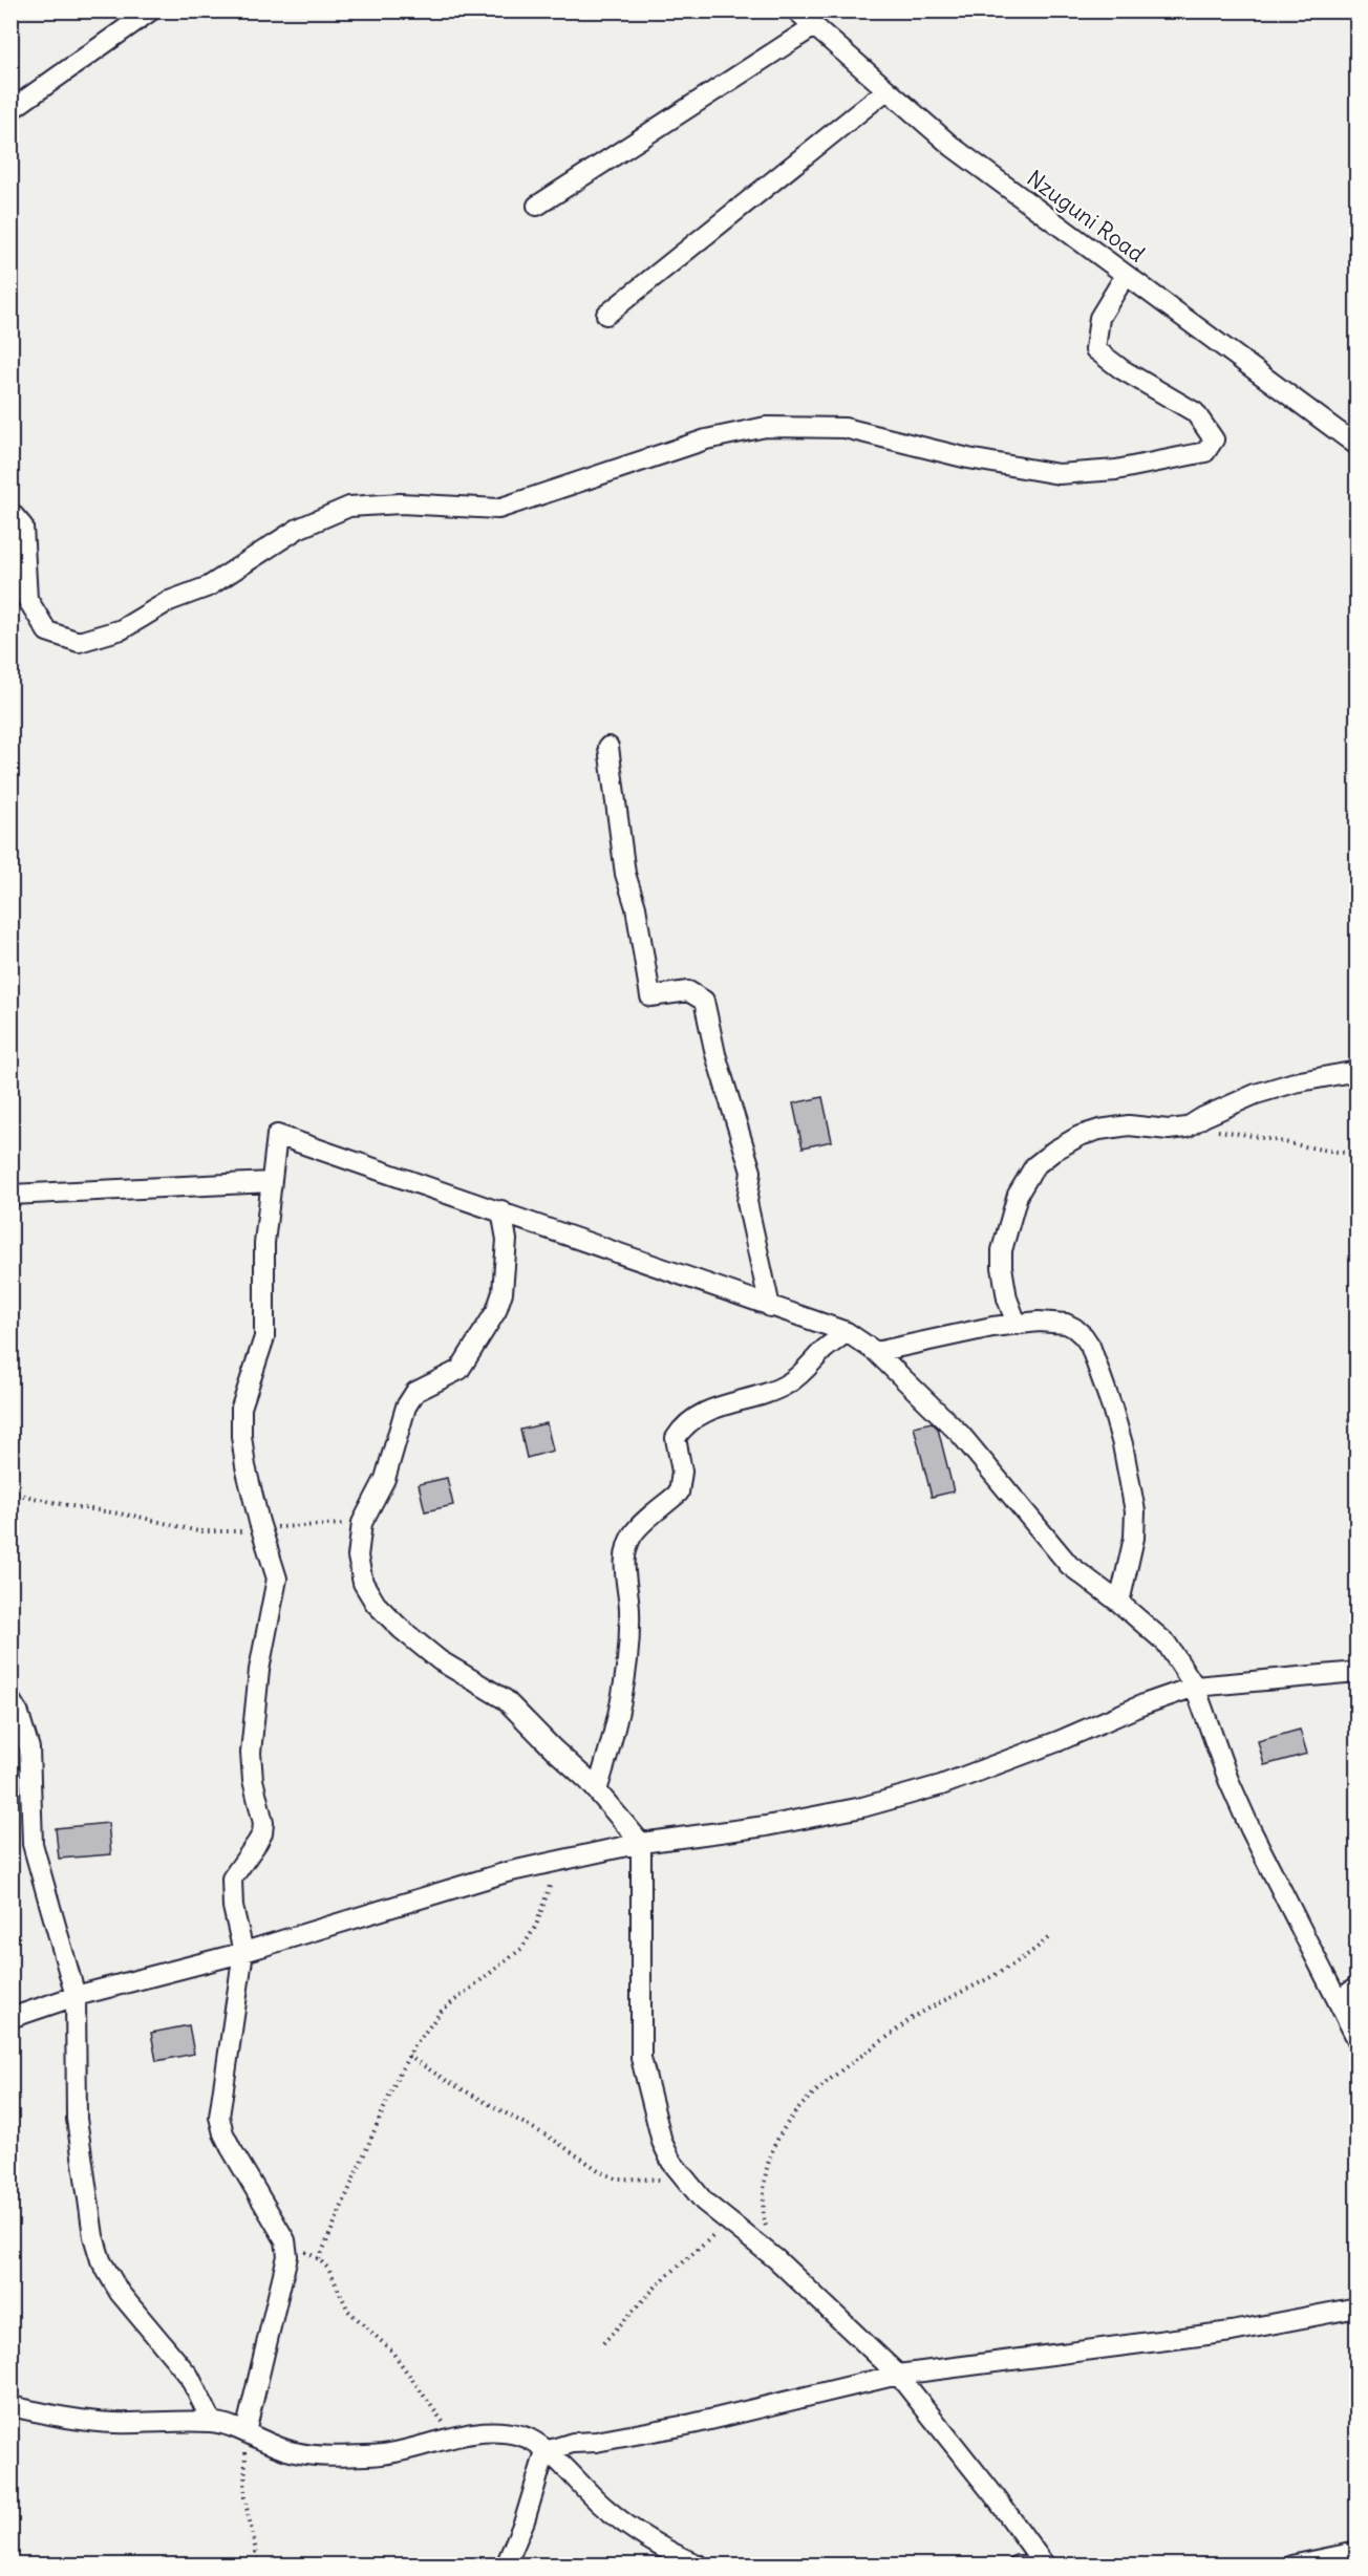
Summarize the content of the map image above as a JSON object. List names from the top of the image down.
{
  "streets": {
    "street": ["Nzuguni Road"]
  }
}
